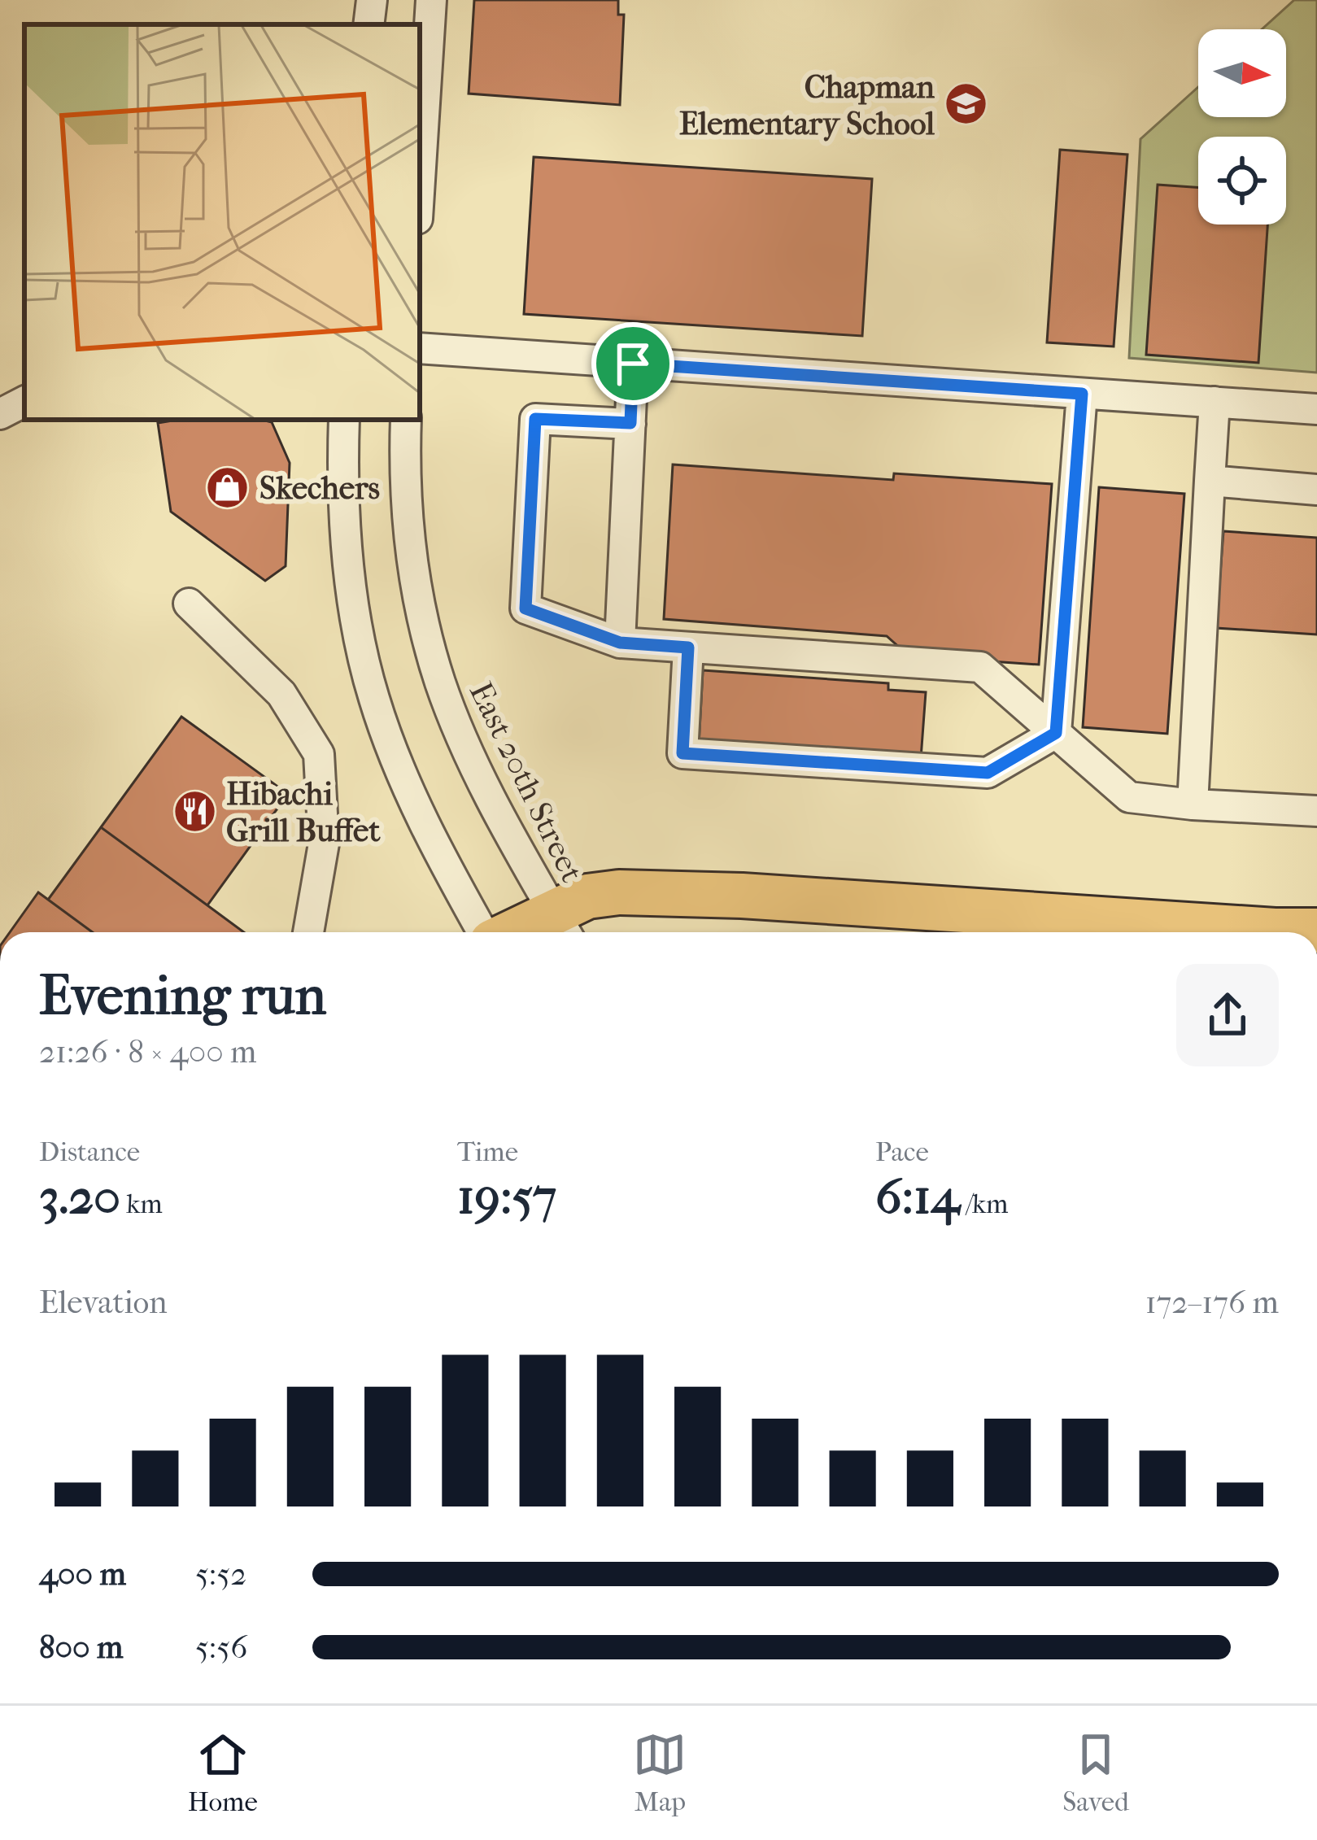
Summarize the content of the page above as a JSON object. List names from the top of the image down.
{
  "streets": {
    "street": ["East 20th Street"]
  },
  "places": {
    "school or university": ["Chapman Elementary School"],
    "shop": ["Skechers"],
    "restaurant": ["Hibachi Grill Buffet"]
  },
  "north": "right",
  "page": {
    "heading": ["Evening run", "21:26 · 8 × 400 m"],
    "stats": [
      ["Distance", "3.20 km"],
      ["Time", "19:57"],
      ["Pace", "6:14 /km"]
    ],
    "chart": ["Elevation", "172–176 m"],
    "list": [
      {
        "name": "400 m",
        "note": "5:52"
      },
      {
        "name": "800 m",
        "note": "5:56"
      }
    ],
    "tabs": ["Home", "Map", "Saved"]
  }
}
